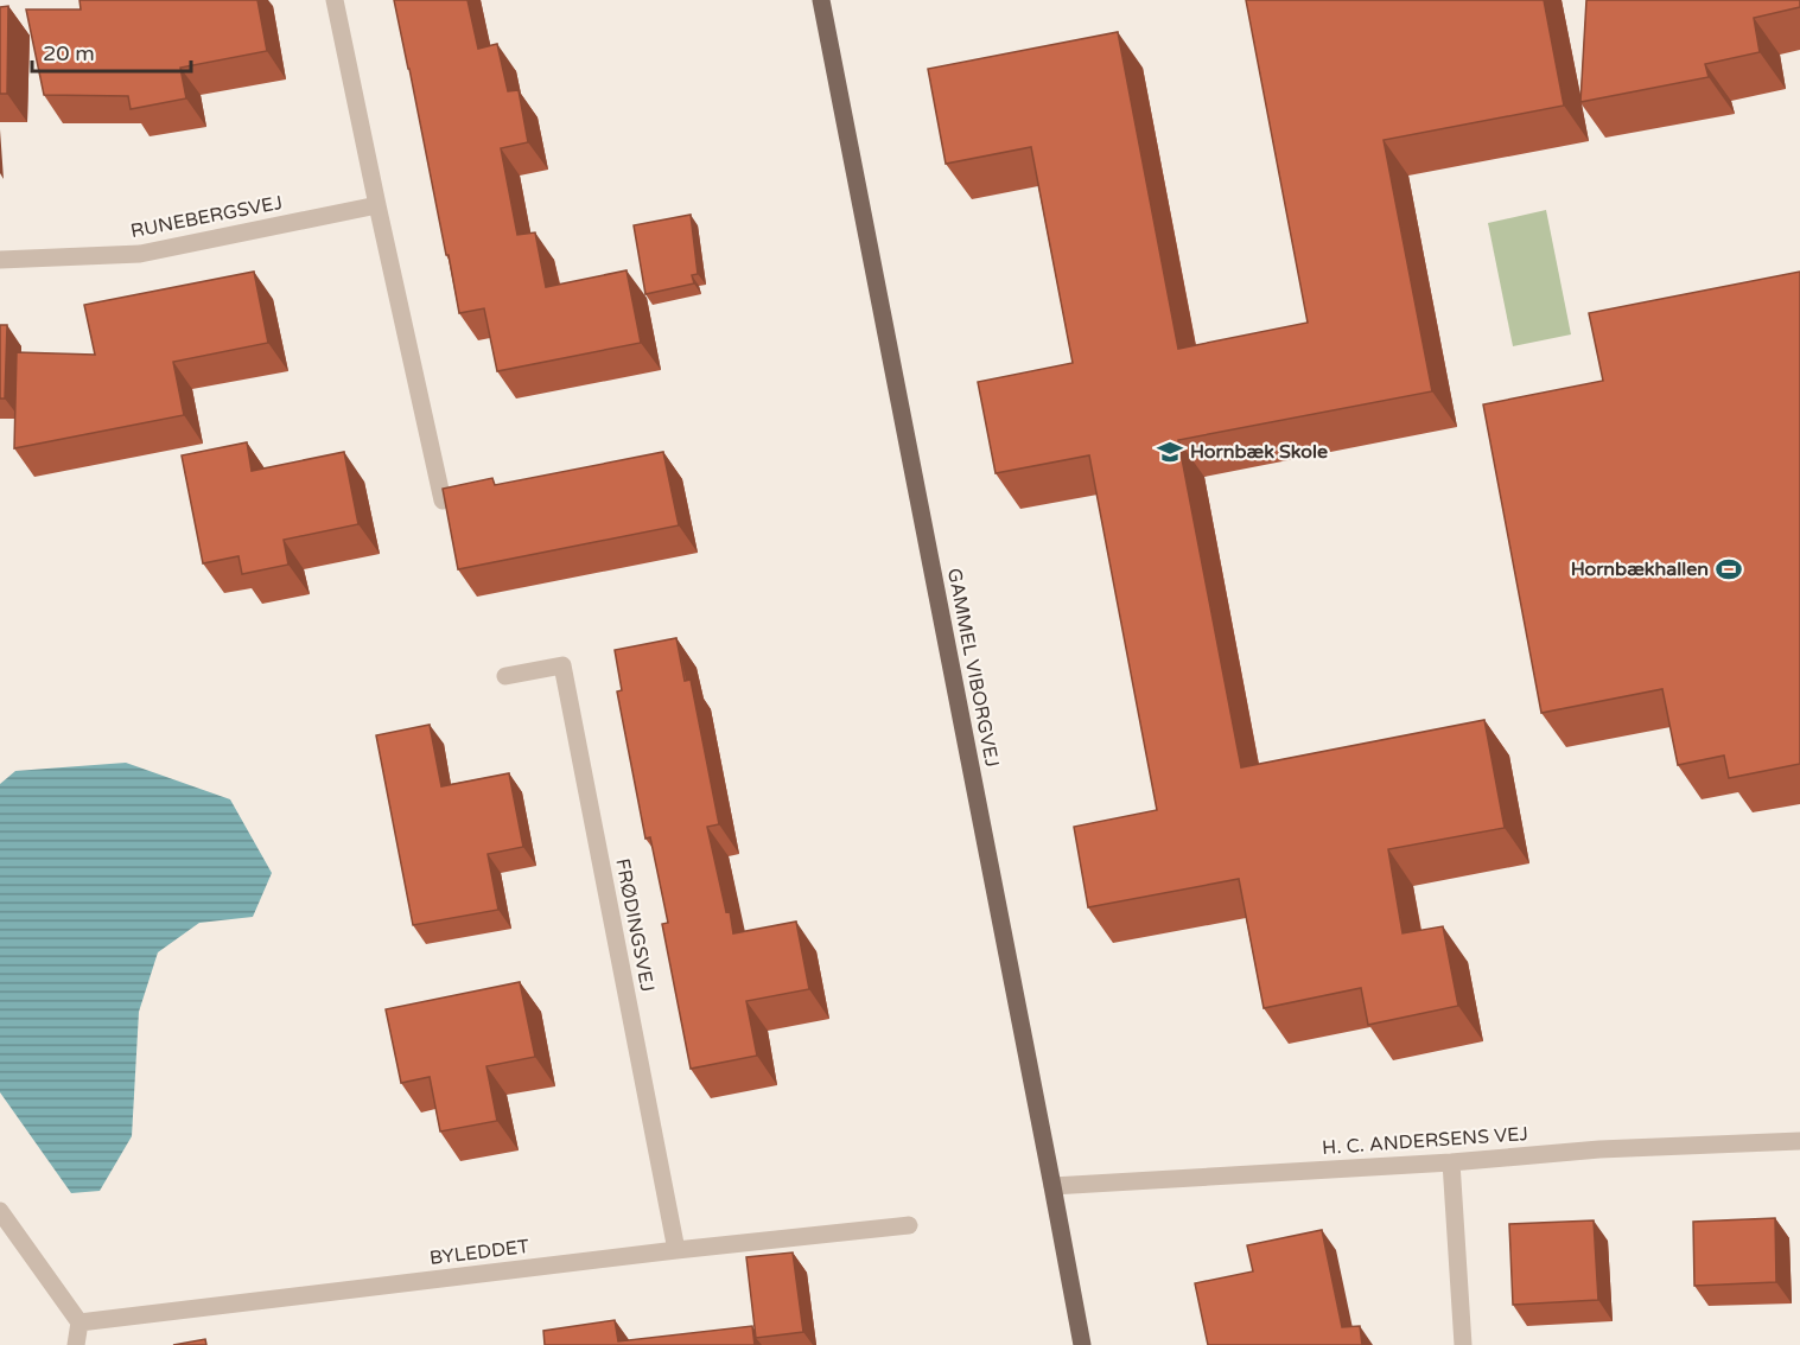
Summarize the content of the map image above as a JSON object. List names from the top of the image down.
{
  "streets": {
    "main road": ["GAMMEL VIBORGVEJ"],
    "street": [
      "RUNEBERGSVEJ",
      "FRØDINGSVEJ",
      "H. C. ANDERSENS VEJ",
      "BYLEDDET"
    ]
  },
  "crossings": [
    ["GAMMEL VIBORGVEJ", "H. C. ANDERSENS VEJ"],
    ["FRØDINGSVEJ", "BYLEDDET"]
  ],
  "places": {
    "school or university": ["Hornbæk Skole"],
    "sports": ["Hornbækhallen"]
  },
  "scale_bar": "20 m"
}
